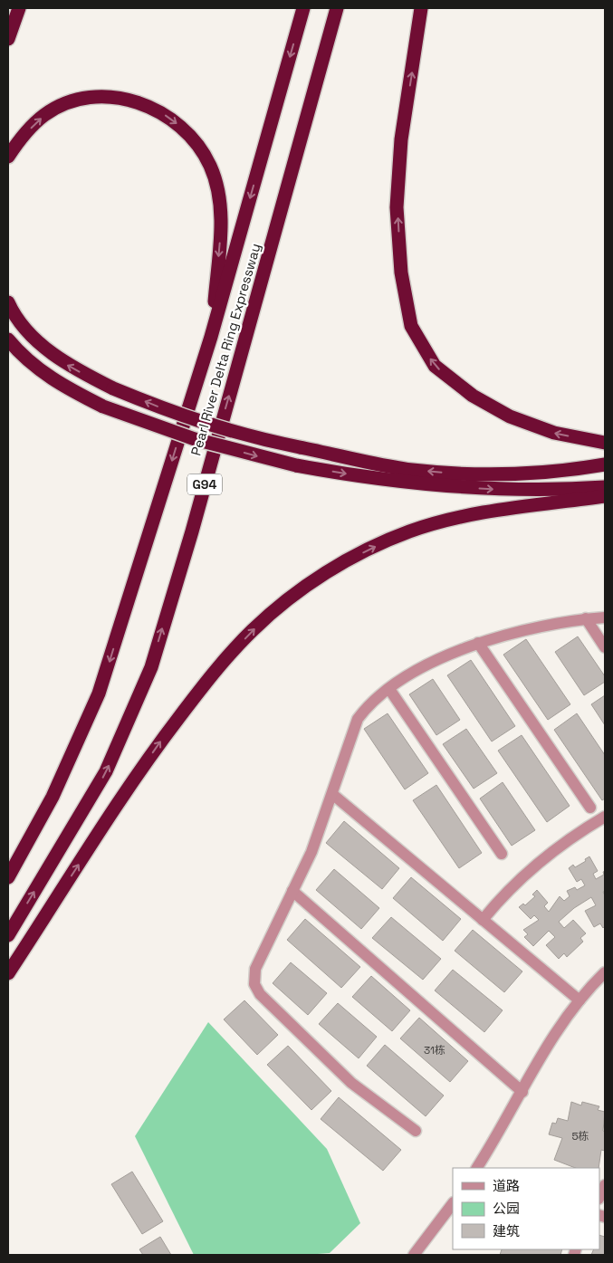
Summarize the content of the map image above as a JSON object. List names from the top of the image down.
{
  "streets": {
    "highway": ["Pearl River Delta Ring Expressway", "G94"]
  },
  "house_numbers": ["31栋", "5栋"],
  "legend": ["道路", "公园", "建筑"]
}
